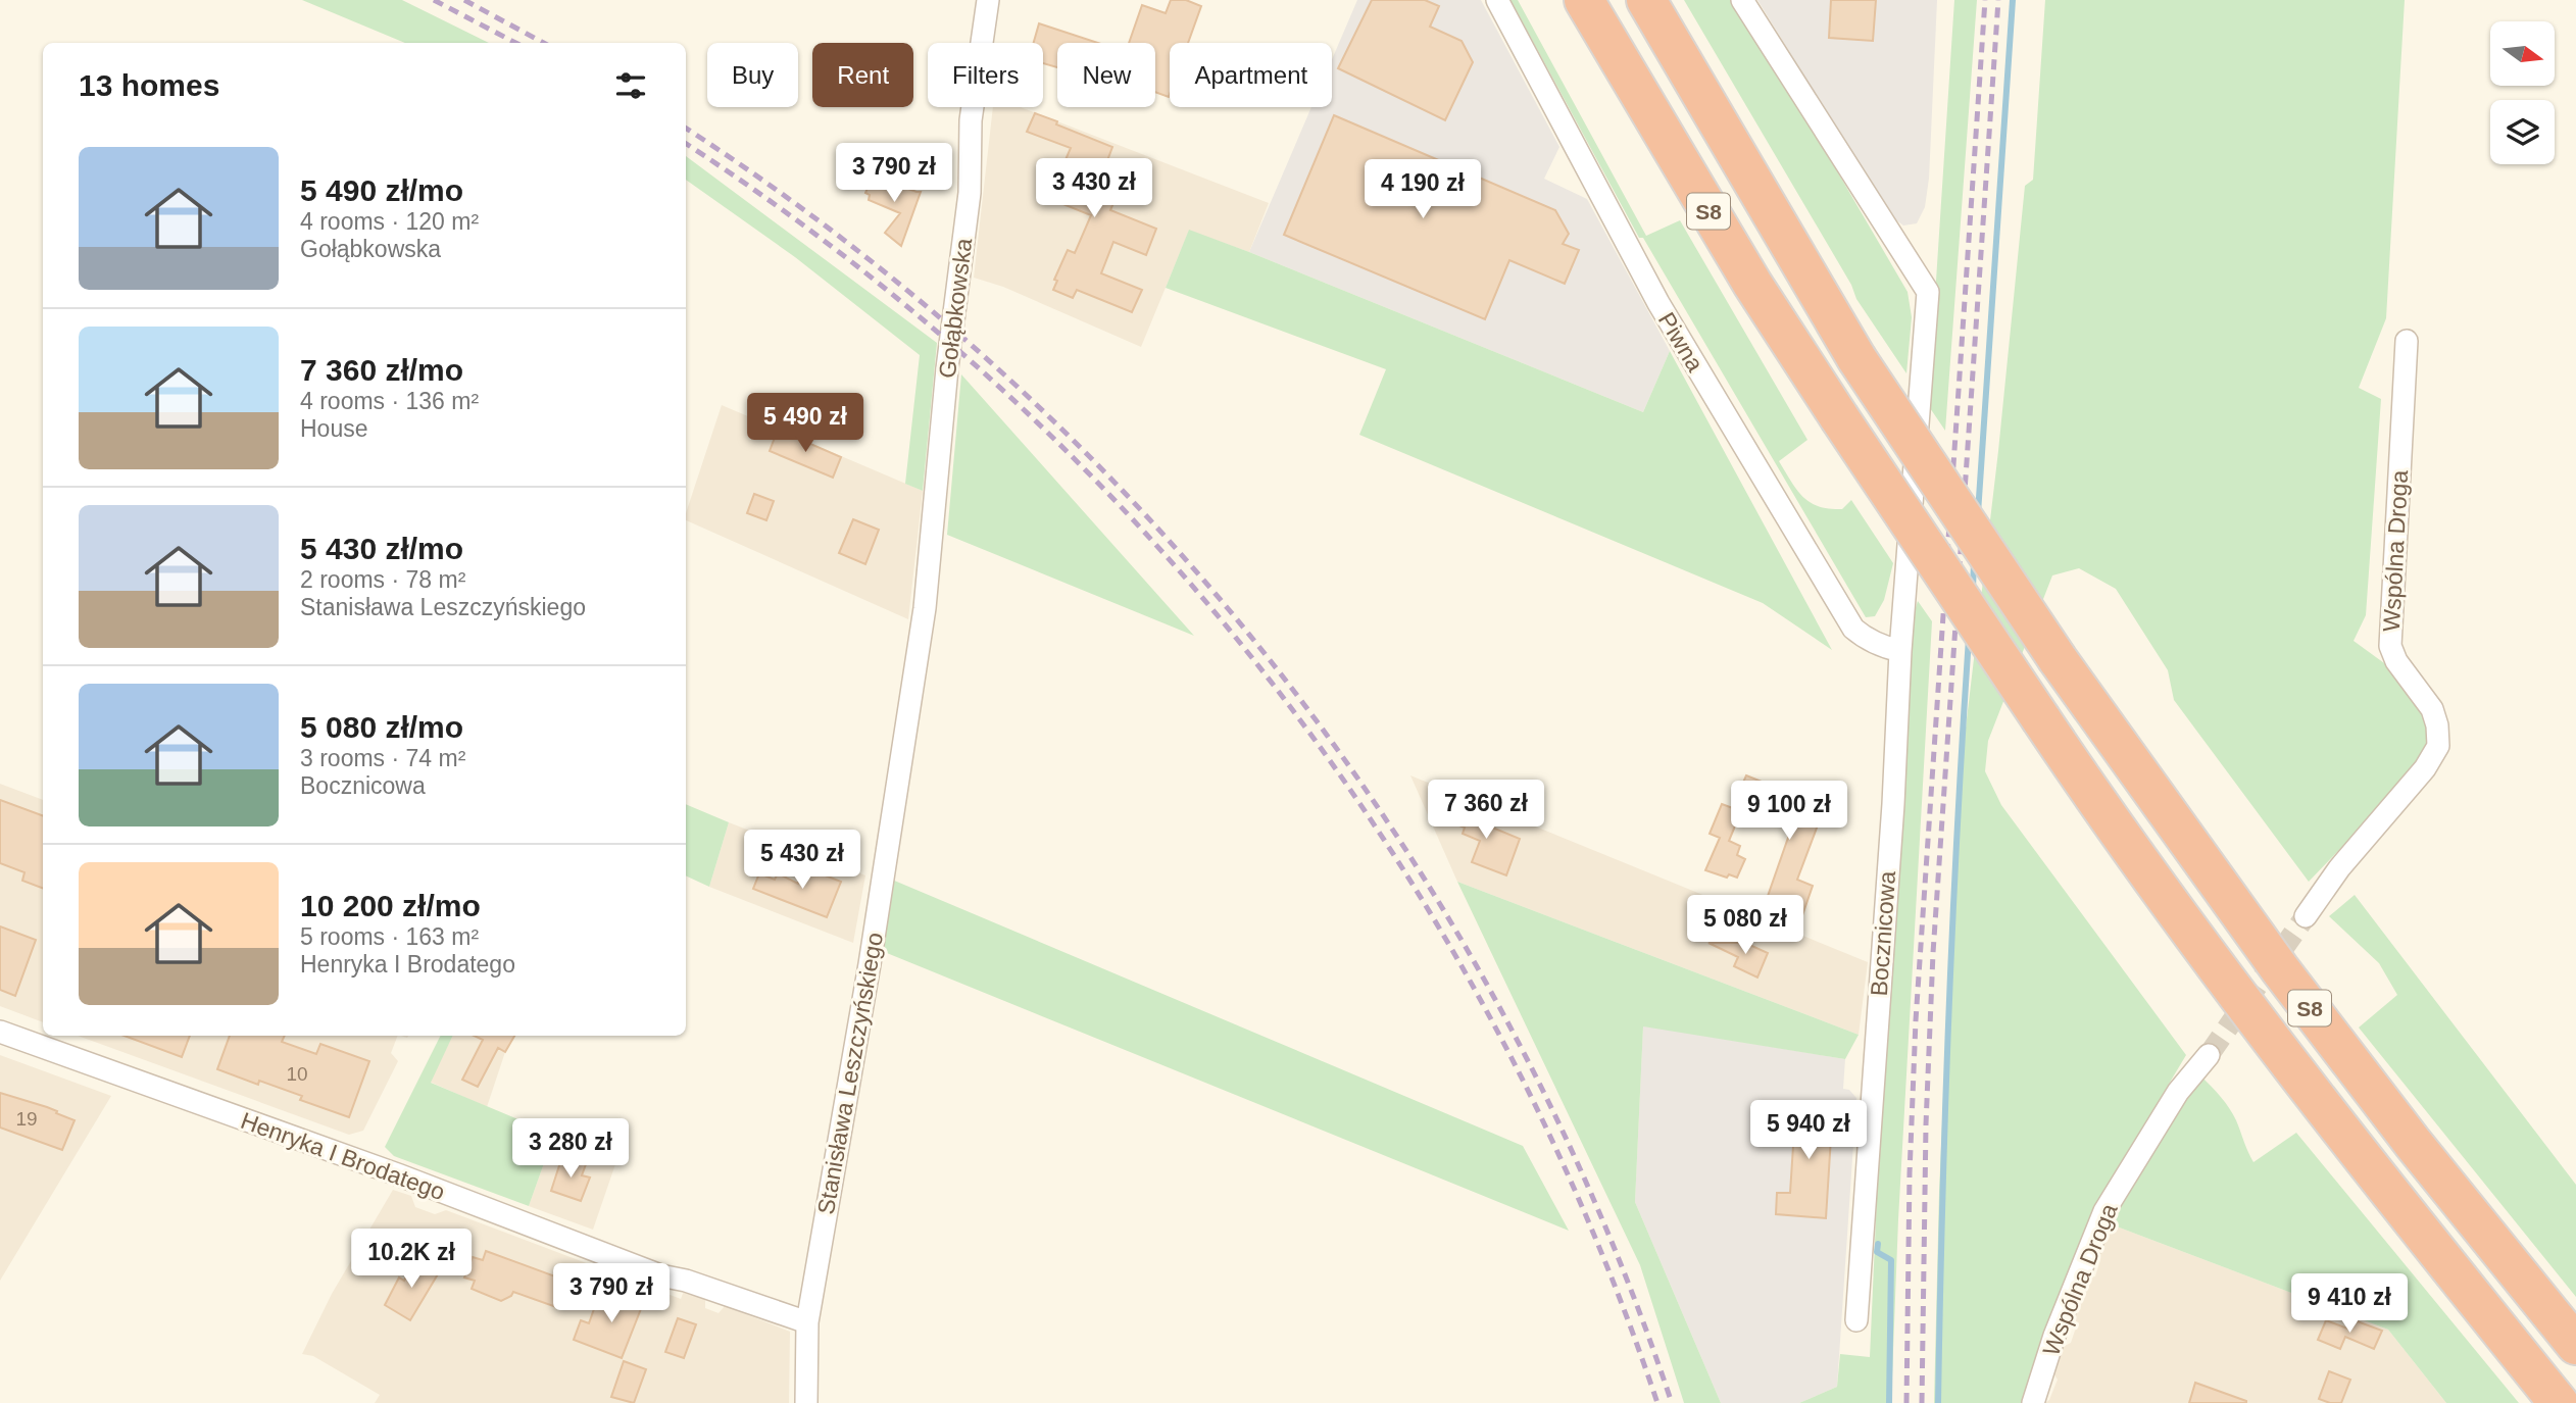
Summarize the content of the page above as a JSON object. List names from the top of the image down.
{
  "streets": {
    "highway": ["S8"],
    "street": [
      "Gołąbkowska",
      "Piwna",
      "Wspólna Droga",
      "Bocznicowa",
      "Stanisława Leszczyńskiego",
      "Henryka I Brodatego"
    ]
  },
  "crossings": [
    ["Gołąbkowska", "Stanisława Leszczyńskiego"],
    ["Piwna", "Bocznicowa"],
    ["Stanisława Leszczyńskiego", "Henryka I Brodatego"]
  ],
  "house_numbers": ["10", "19"],
  "north": "right",
  "page": {
    "chip": [
      "Buy",
      "Rent",
      "Filters",
      "New",
      "Apartment"
    ],
    "heading": "13 homes",
    "list": [
      {
        "name": "5 490 zł/mo",
        "note": "4 rooms · 120 m² · Gołąbkowska"
      },
      {
        "name": "7 360 zł/mo",
        "note": "4 rooms · 136 m² · House"
      },
      {
        "name": "5 430 zł/mo",
        "note": "2 rooms · 78 m² · Stanisława Leszczyńskiego"
      },
      {
        "name": "5 080 zł/mo",
        "note": "3 rooms · 74 m² · Bocznicowa"
      },
      {
        "name": "10 200 zł/mo",
        "note": "5 rooms · 163 m² · Henryka I Brodatego"
      }
    ],
    "price": [
      "3 790 zł",
      "3 430 zł",
      "4 190 zł",
      "5 490 zł",
      "7 360 zł",
      "9 100 zł",
      "5 430 zł",
      "5 080 zł",
      "5 940 zł",
      "3 280 zł",
      "10.2K zł",
      "3 790 zł",
      "9 410 zł"
    ]
  }
}
